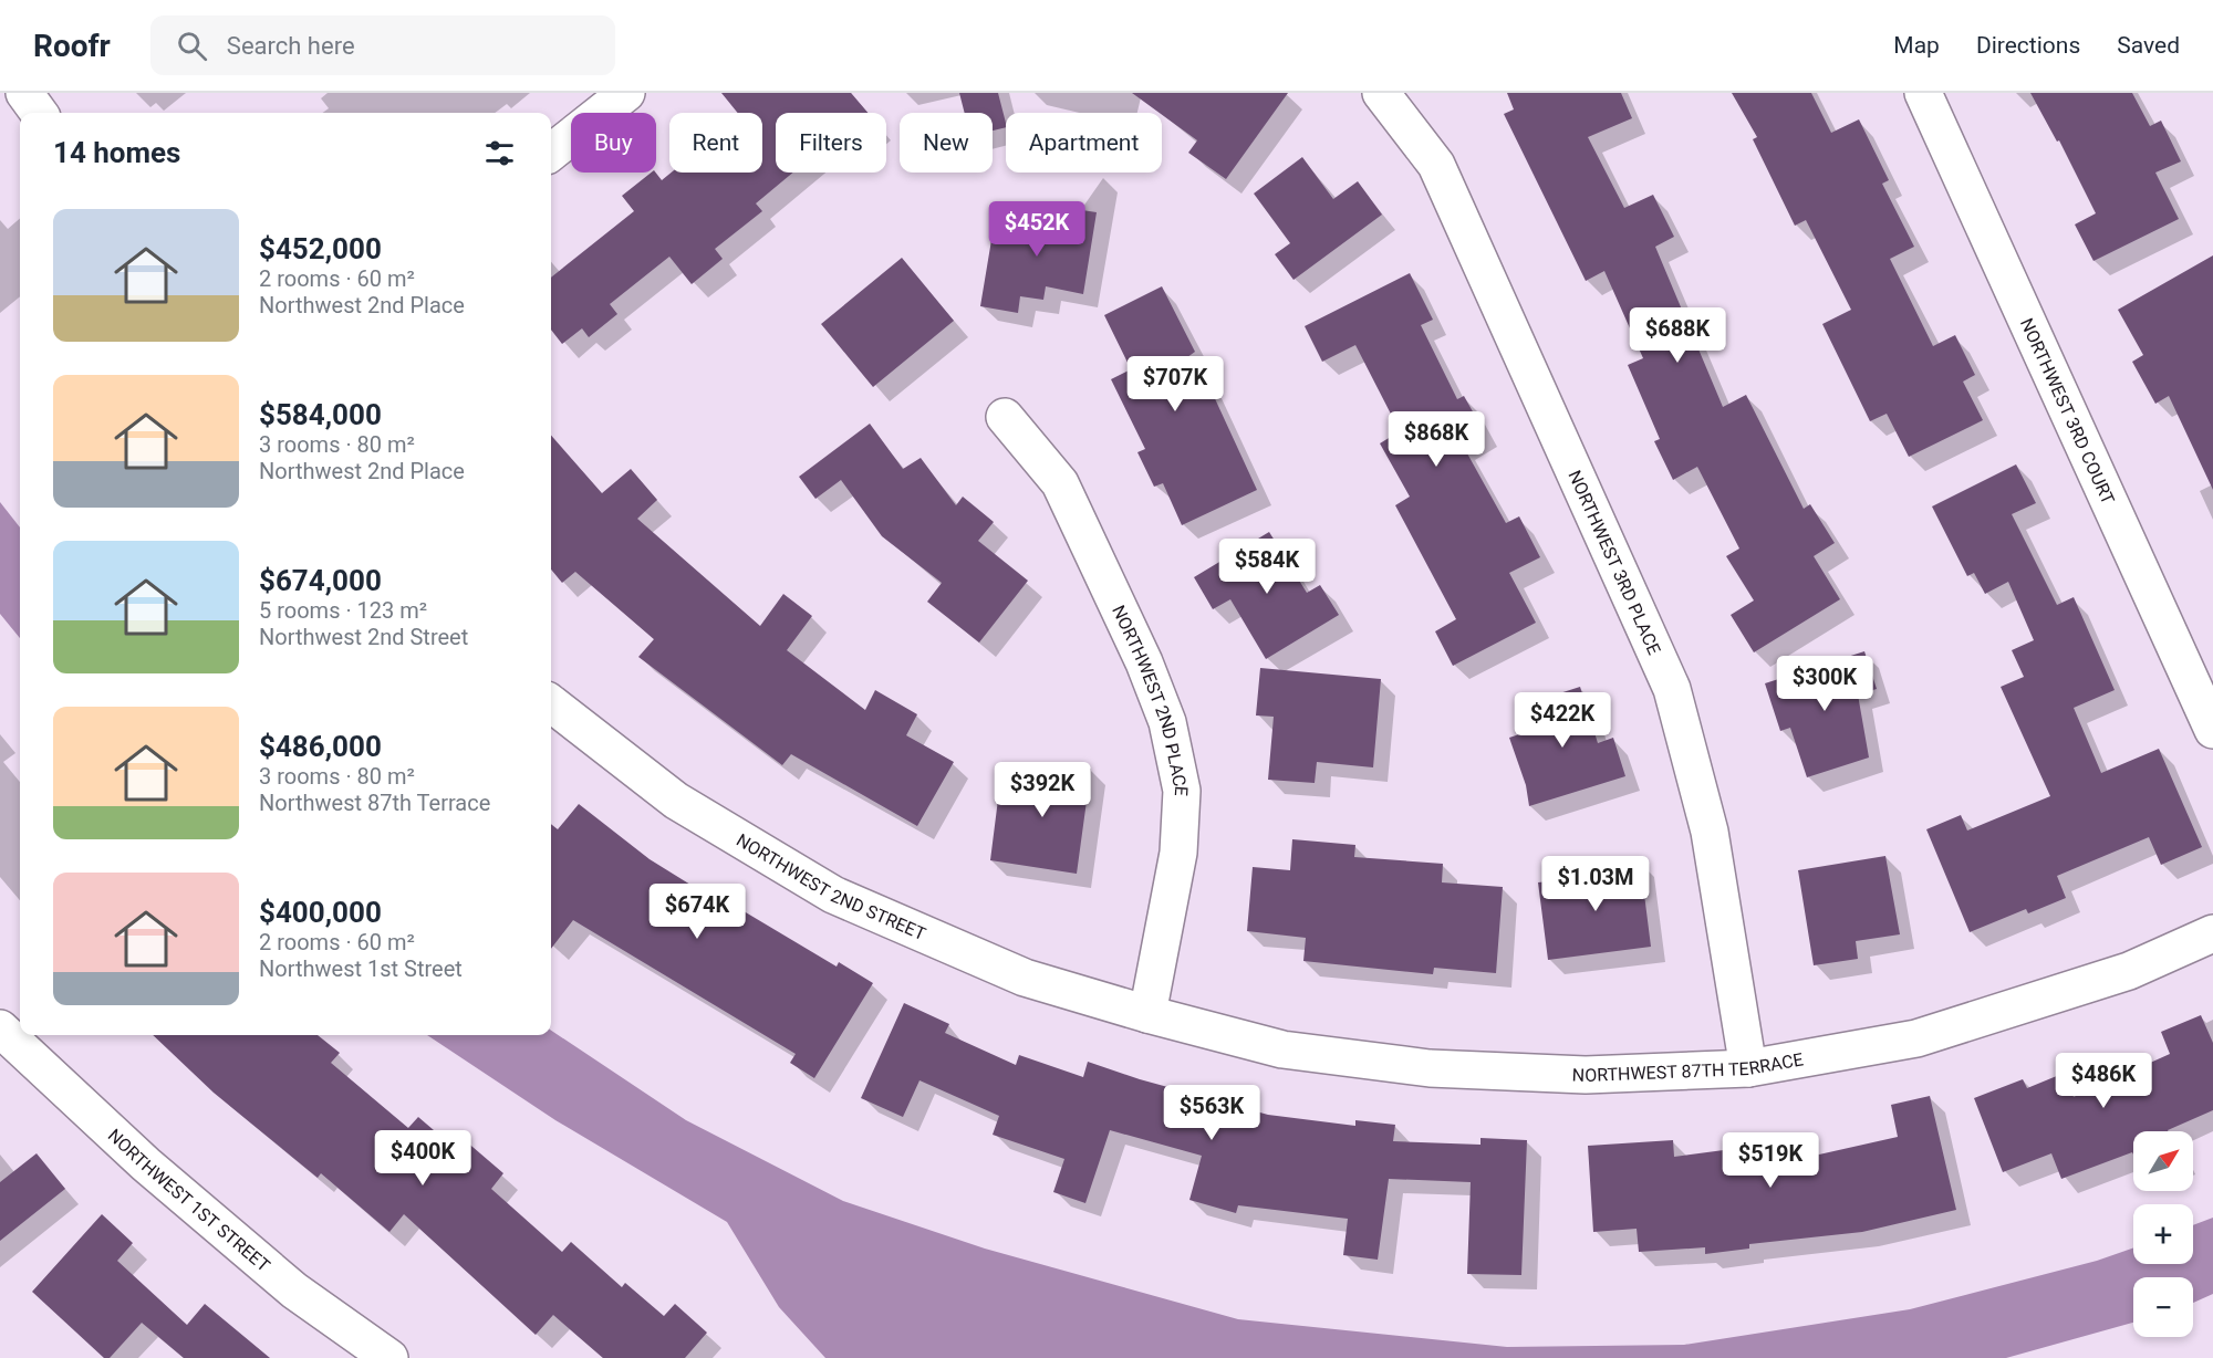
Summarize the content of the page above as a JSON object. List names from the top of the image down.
{
  "streets": {
    "street": [
      "NORTHWEST 3RD COURT",
      "NORTHWEST 3RD PLACE",
      "NORTHWEST 2ND PLACE",
      "NORTHWEST 2ND STREET",
      "NORTHWEST 87TH TERRACE",
      "NORTHWEST 1ST STREET"
    ]
  },
  "crossings": [
    ["NORTHWEST 3RD PLACE", "NORTHWEST 87TH TERRACE"],
    ["NORTHWEST 2ND PLACE", "NORTHWEST 2ND STREET"],
    ["NORTHWEST 2ND PLACE", "NORTHWEST 87TH TERRACE"],
    ["NORTHWEST 2ND STREET", "NORTHWEST 87TH TERRACE"]
  ],
  "north": "top right",
  "page": {
    "header": "Roofr",
    "search": "Search here",
    "nav": ["Map", "Directions", "Saved"],
    "chip": [
      "Buy",
      "Rent",
      "Filters",
      "New",
      "Apartment"
    ],
    "heading": "14 homes",
    "list": [
      {
        "name": "$452,000",
        "note": "2 rooms · 60 m² · Northwest 2nd Place"
      },
      {
        "name": "$584,000",
        "note": "3 rooms · 80 m² · Northwest 2nd Place"
      },
      {
        "name": "$674,000",
        "note": "5 rooms · 123 m² · Northwest 2nd Street"
      },
      {
        "name": "$486,000",
        "note": "3 rooms · 80 m² · Northwest 87th Terrace"
      },
      {
        "name": "$400,000",
        "note": "2 rooms · 60 m² · Northwest 1st Street"
      }
    ],
    "price": [
      "$452K",
      "$688K",
      "$707K",
      "$868K",
      "$584K",
      "$300K",
      "$422K",
      "$392K",
      "$1.03M",
      "$674K",
      "$486K",
      "$563K",
      "$400K",
      "$519K"
    ],
    "map_buttons": ["+", "−"]
  }
}
